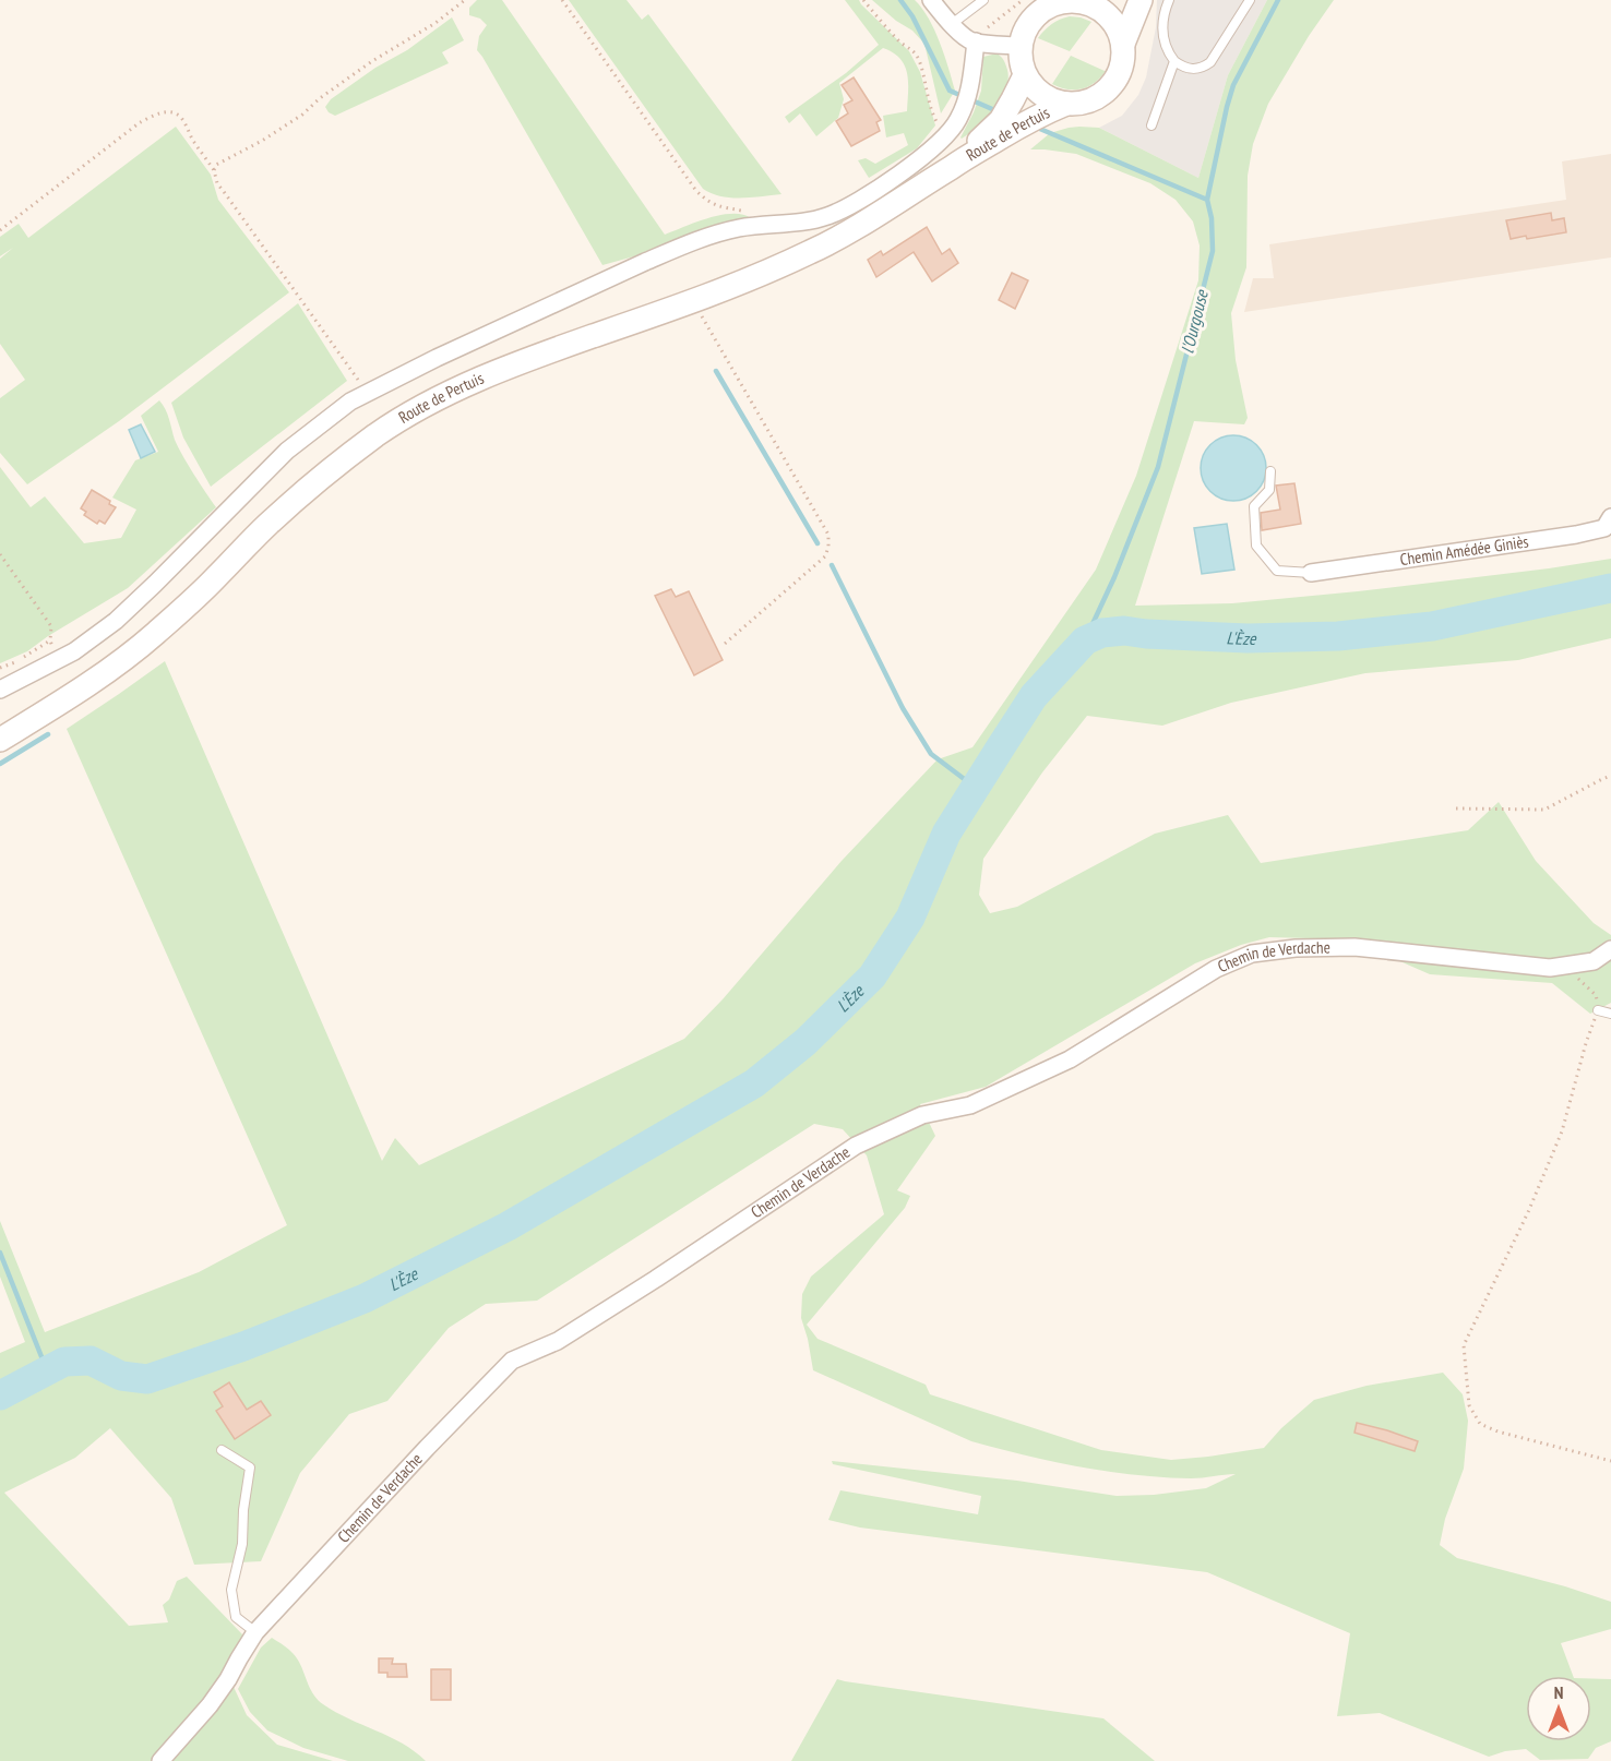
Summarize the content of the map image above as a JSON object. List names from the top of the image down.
{
  "streets": {
    "main road": ["Route de Pertuis"],
    "street": ["Chemin Amédée Giniès", "Chemin de Verdache"]
  },
  "water": ["l'Ourgouse", "L'Èze"],
  "north": "top"
}
